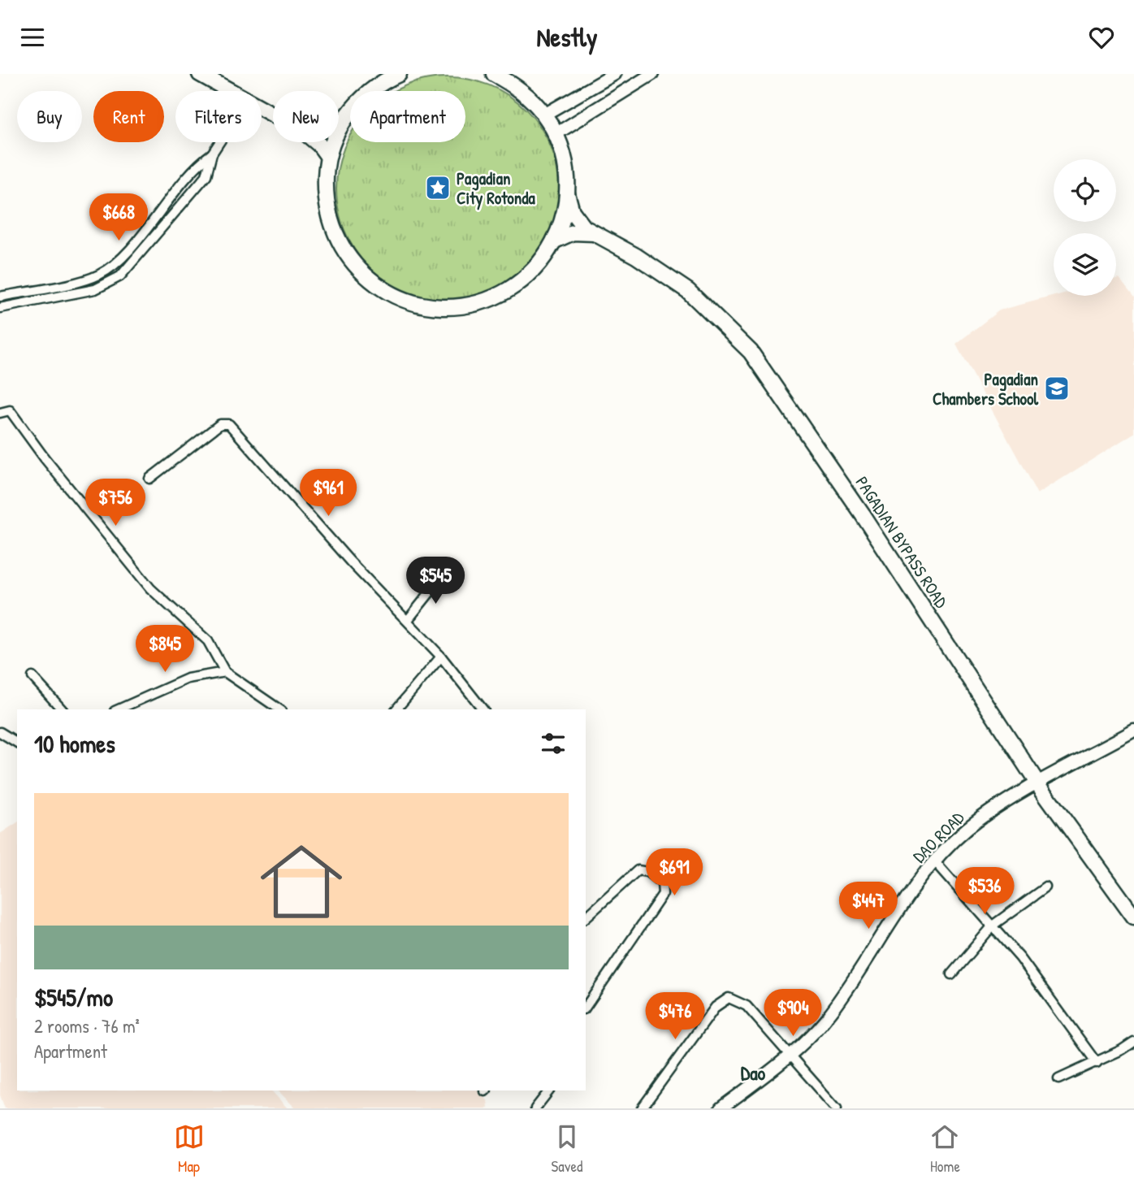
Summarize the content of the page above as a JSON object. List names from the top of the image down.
{
  "streets": {
    "highway": ["PAGADIAN BYPASS ROAD"],
    "street": ["DAO ROAD"]
  },
  "crossings": [
    ["PAGADIAN BYPASS ROAD", "DAO ROAD"]
  ],
  "districts": ["Dao"],
  "places": {
    "place": ["Pagadian City Rotonda"],
    "school or university": ["Pagadian Chambers School"]
  },
  "page": {
    "header": "Nestly",
    "chip": [
      "Buy",
      "Rent",
      "Filters",
      "New",
      "Apartment"
    ],
    "price": [
      "$668",
      "$961",
      "$756",
      "$545",
      "$845",
      "$691",
      "$536",
      "$447",
      "$904",
      "$476"
    ],
    "heading": "10 homes",
    "list": [
      {
        "name": "$545/mo",
        "note": "2 rooms · 76 m² · Apartment"
      }
    ],
    "tabs": ["Map", "Saved", "Home"]
  }
}
